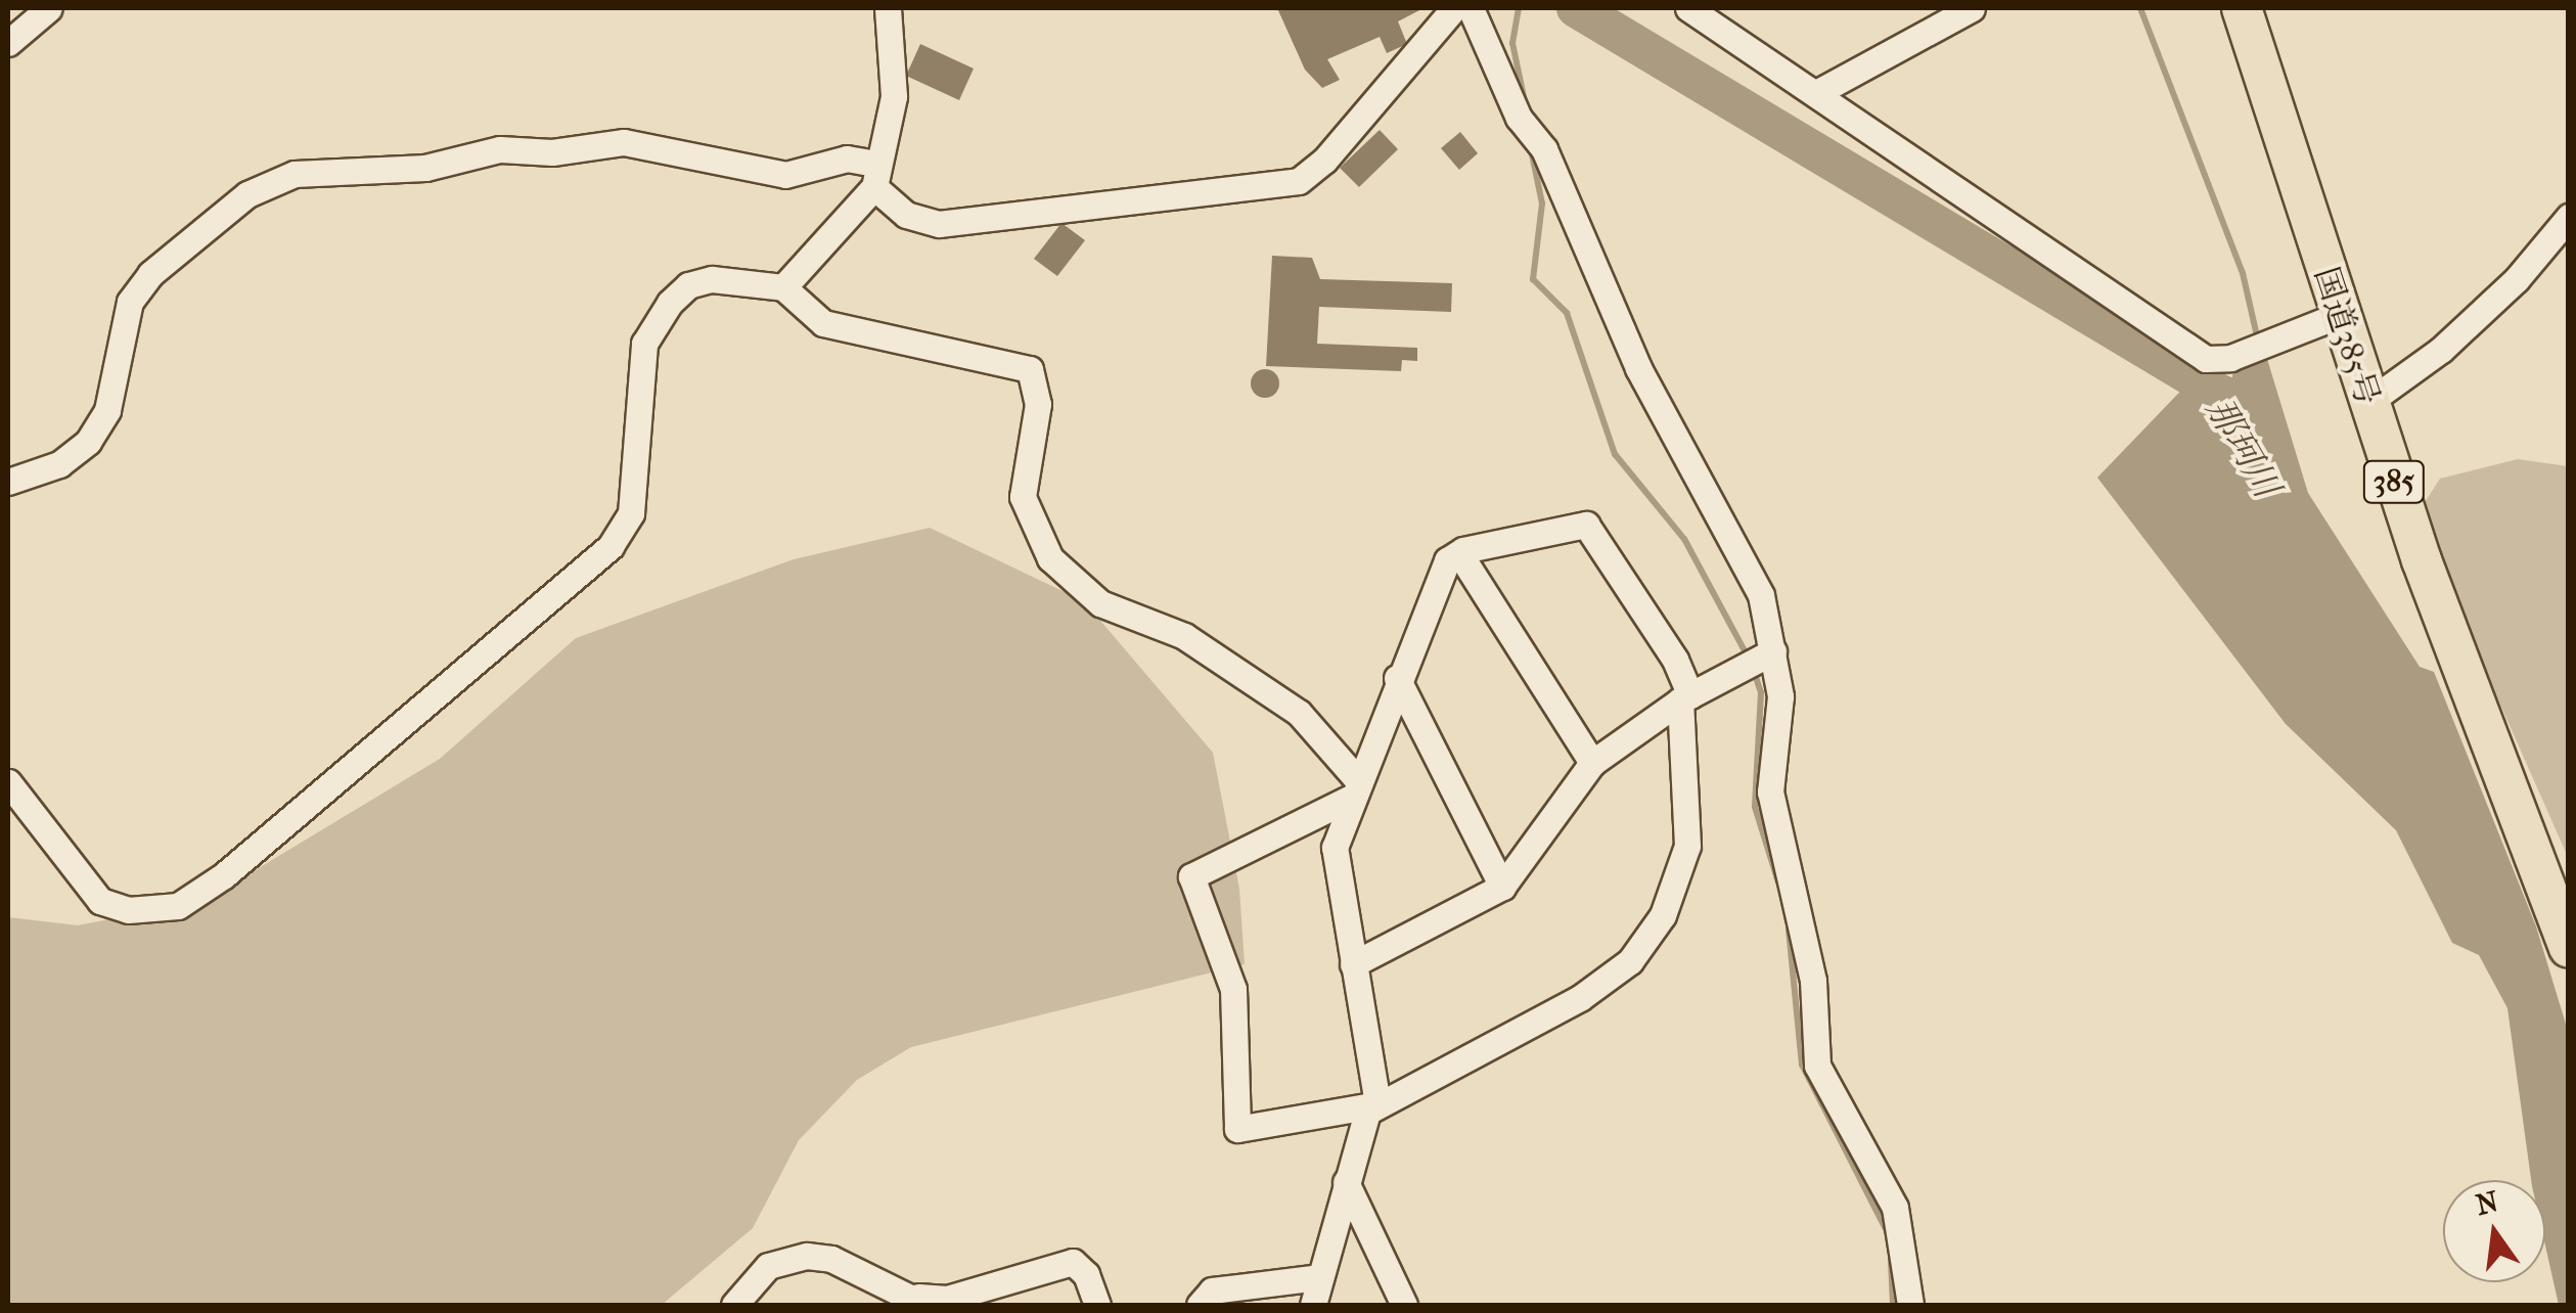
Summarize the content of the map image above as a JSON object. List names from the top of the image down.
{
  "streets": {
    "highway": ["国道385号", "385"]
  },
  "water": ["那珂川"],
  "north": "top"
}
